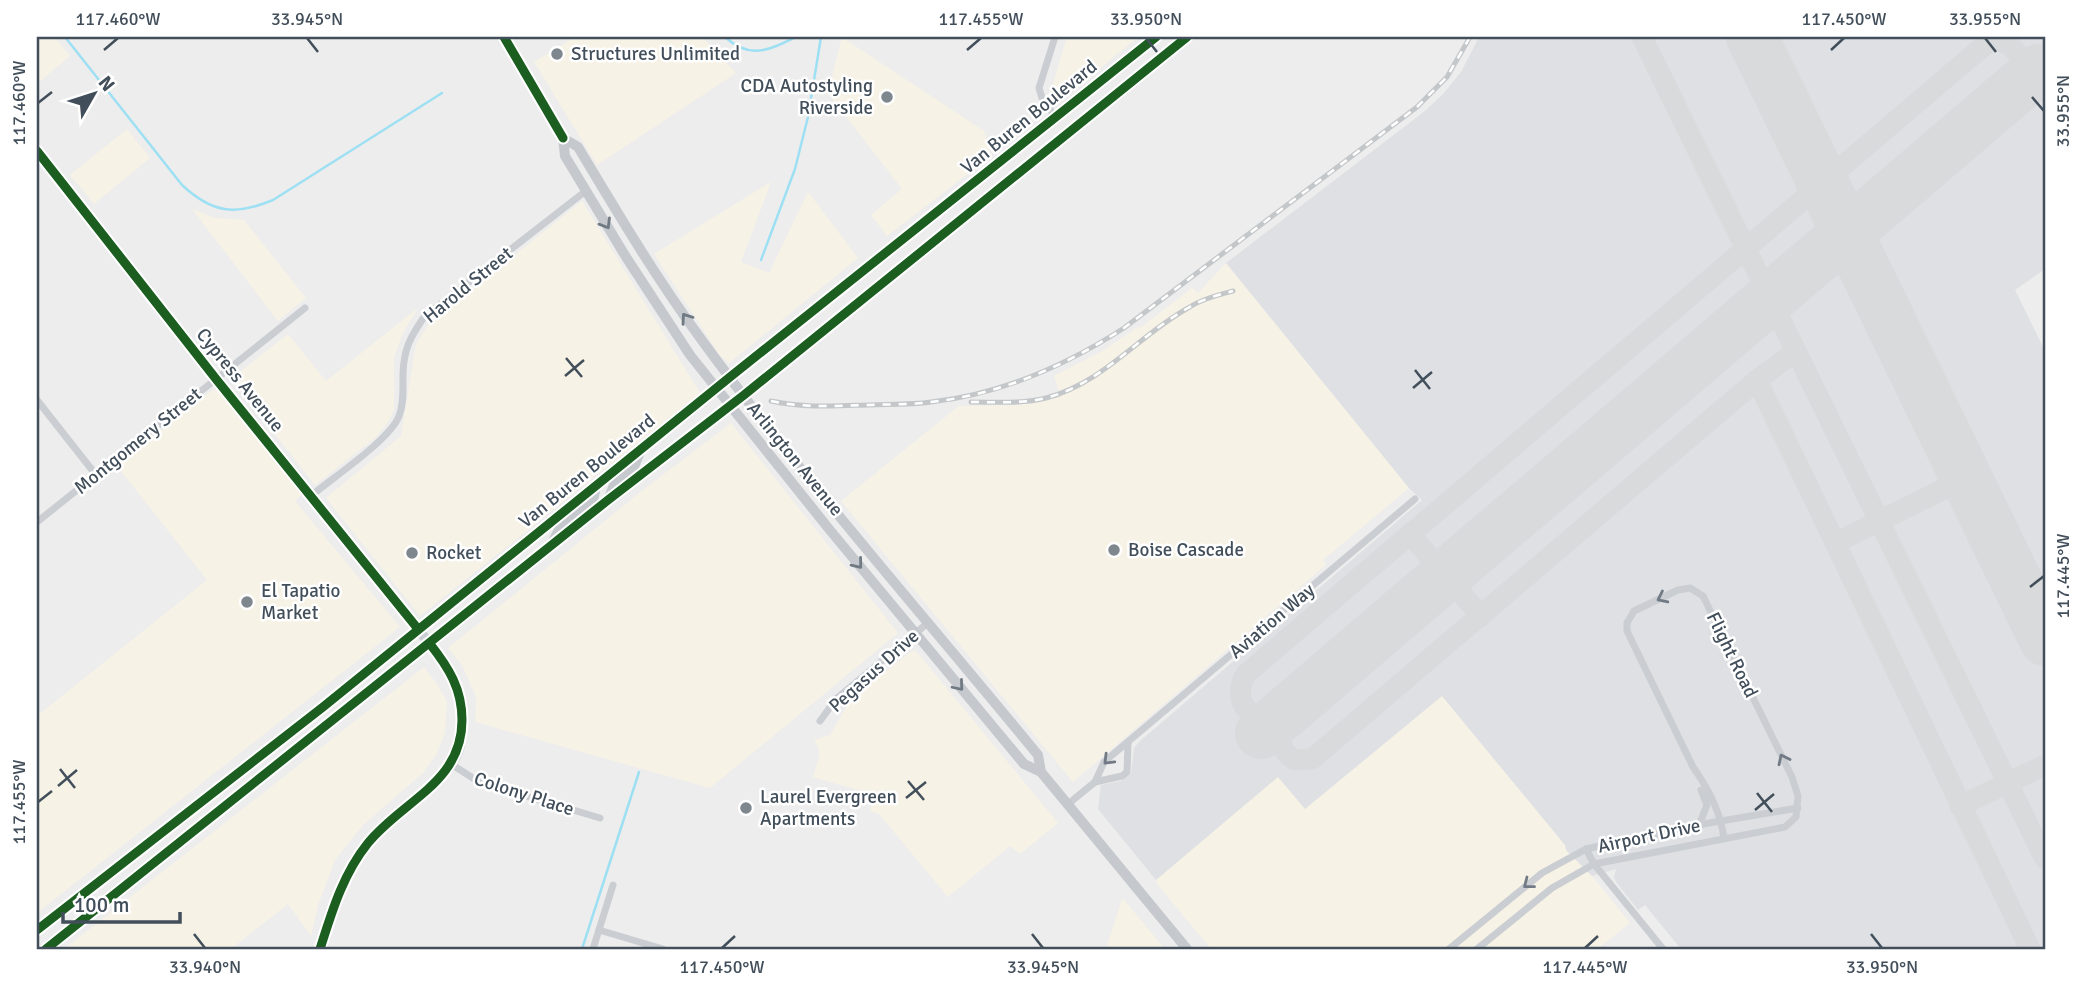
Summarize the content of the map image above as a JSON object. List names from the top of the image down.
{
  "streets": {
    "main road": ["Van Buren Boulevard", "Arlington Avenue"],
    "street": [
      "Harold Street",
      "Cypress Avenue",
      "Montgomery Street",
      "Aviation Way",
      "Flight Road",
      "Pegasus Drive",
      "Colony Place",
      "Airport Drive"
    ]
  },
  "crossings": [
    ["Van Buren Boulevard", "Cypress Avenue"],
    ["Van Buren Boulevard", "Arlington Avenue"],
    ["Harold Street", "Cypress Avenue"],
    ["Harold Street", "Arlington Avenue"],
    ["Cypress Avenue", "Montgomery Street"],
    ["Cypress Avenue", "Colony Place"],
    ["Arlington Avenue", "Aviation Way"],
    ["Arlington Avenue", "Pegasus Drive"],
    ["Flight Road", "Airport Drive"]
  ],
  "places": [
    "Structures Unlimited",
    "CDA Autostyling Riverside",
    "Boise Cascade",
    "Rocket",
    "El Tapatio Market",
    "Laurel Evergreen Apartments"
  ],
  "scale_bar": "100 m",
  "north": "top right",
  "coordinates": [
    "117.460°W",
    "33.945°N",
    "117.455°W",
    "33.950°N",
    "117.450°W",
    "33.955°N",
    "117.445°W",
    "33.940°N"
  ]
}
